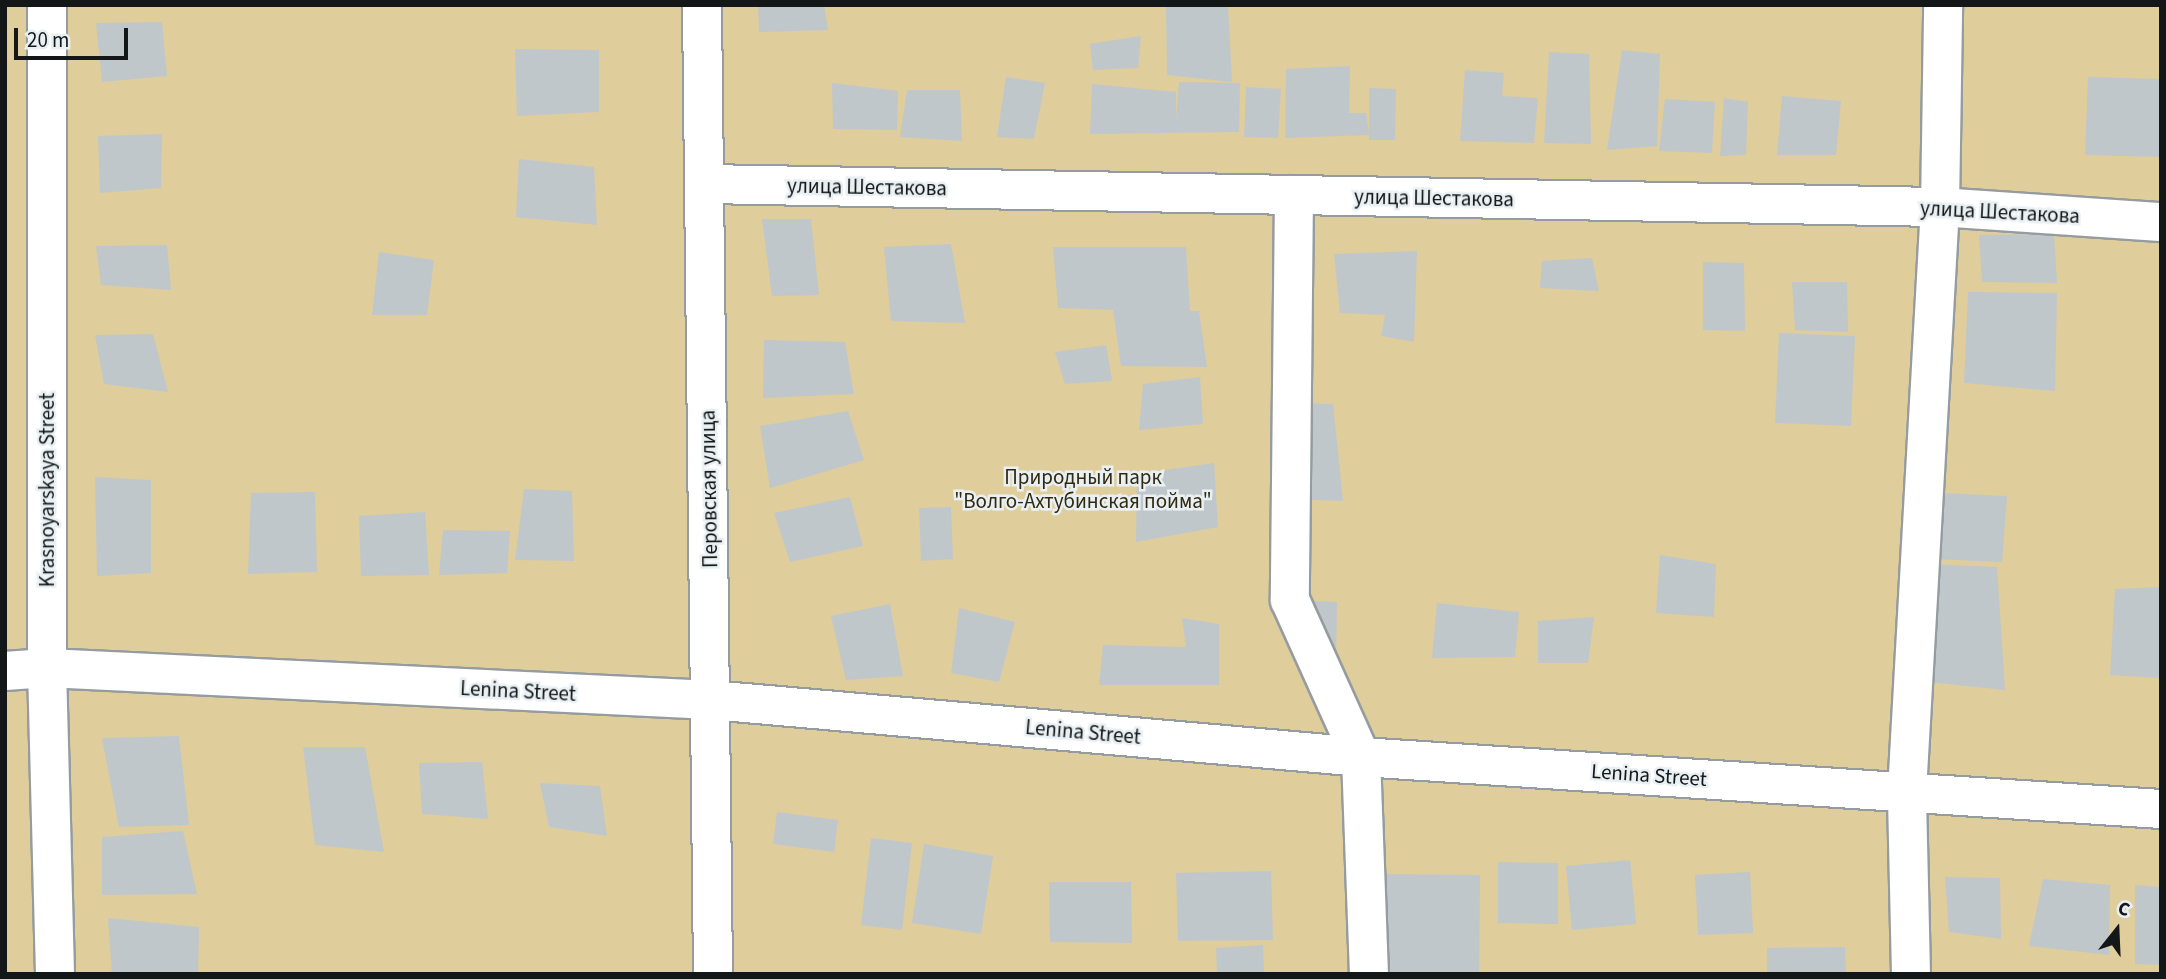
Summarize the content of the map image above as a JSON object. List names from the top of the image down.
{
  "streets": {
    "street": [
      "улица Шестакова",
      "Перовская улица",
      "Krasnoyarskaya Street",
      "Lenina Street"
    ]
  },
  "crossings": [
    ["улица Шестакова", "Перовская улица"],
    ["Перовская улица", "Lenina Street"],
    ["Krasnoyarskaya Street", "Lenina Street"]
  ],
  "parks": ["Природный парк \"Волго-Ахтубинская пойма\""],
  "scale_bar": "20 m",
  "north": "top"
}
